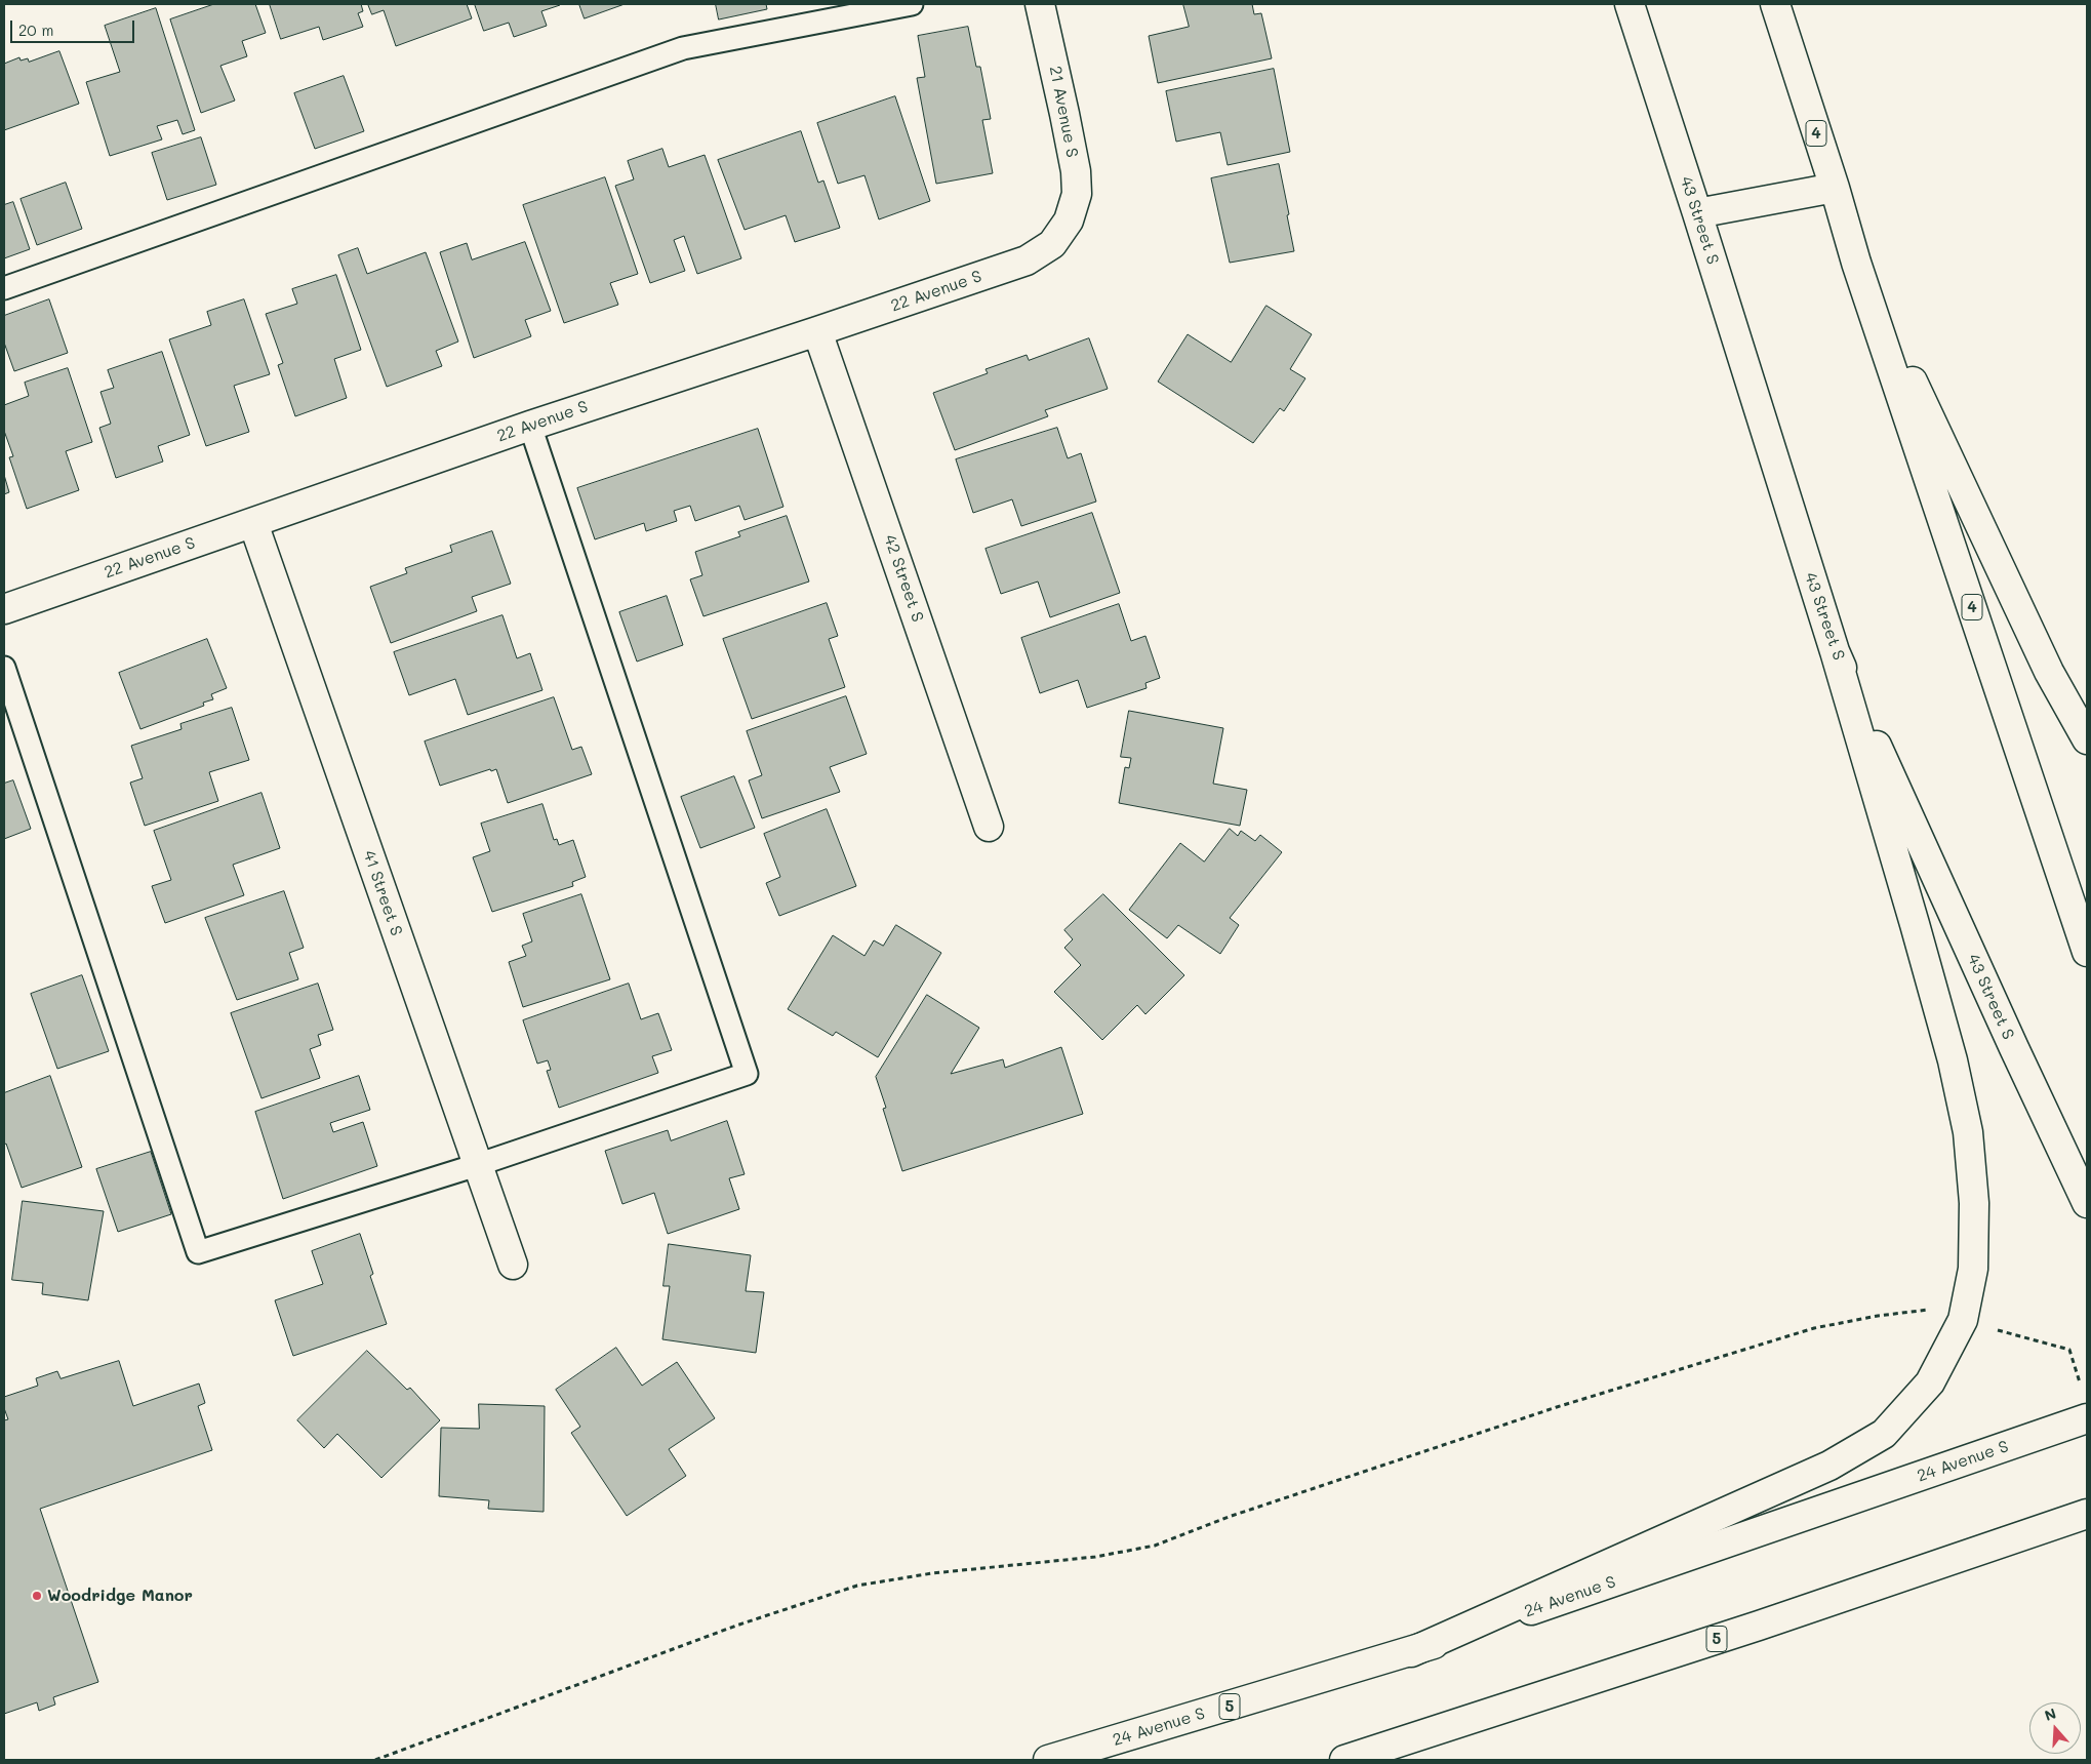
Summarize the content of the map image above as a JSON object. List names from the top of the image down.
{
  "streets": {
    "main road": [
      "21 Avenue S",
      "4",
      "43 Street S",
      "22 Avenue S",
      "42 Street S",
      "41 Street S",
      "24 Avenue S",
      "5"
    ]
  },
  "crossings": [
    ["21 Avenue S", "22 Avenue S"],
    ["22 Avenue S", "42 Street S"],
    ["22 Avenue S", "41 Street S"]
  ],
  "places": ["Woodridge Manor"],
  "scale_bar": "20 m",
  "north": "top"
}
